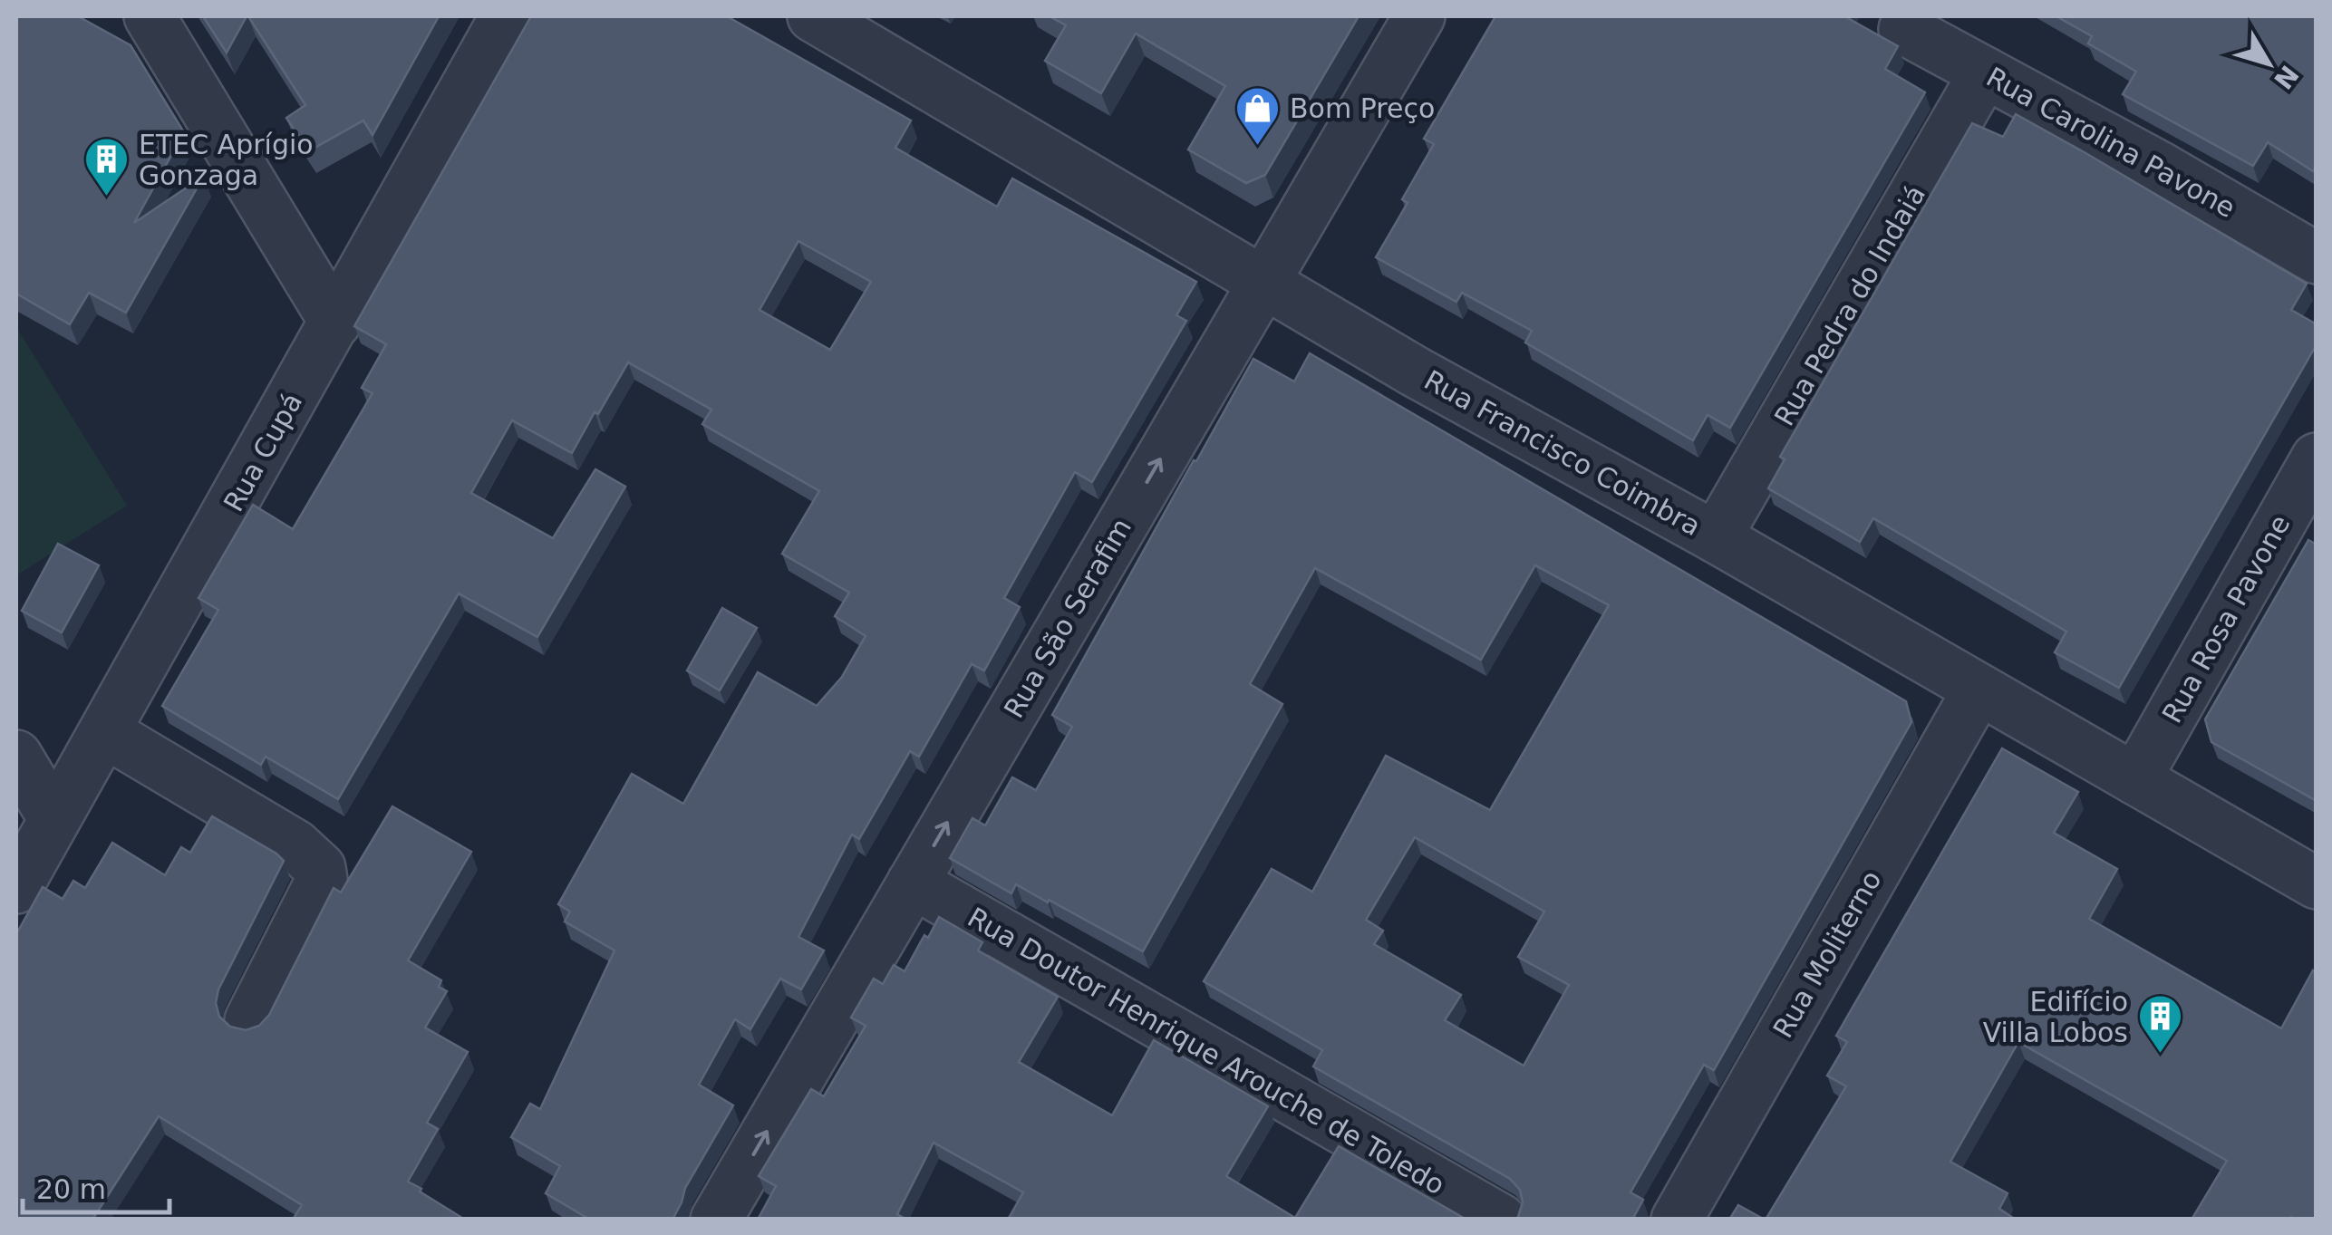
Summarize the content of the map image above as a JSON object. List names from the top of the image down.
{
  "streets": {
    "street": [
      "Rua Carolina Pavone",
      "Rua Pedra do Indaiá",
      "Rua Cupá",
      "Rua Francisco Coimbra",
      "Rua São Serafim",
      "Rua Rosa Pavone",
      "Rua Moliterno",
      "Rua Doutor Henrique Arouche de Toledo"
    ]
  },
  "crossings": [
    ["Rua Carolina Pavone", "Rua Pedra do Indaiá"],
    ["Rua Pedra do Indaiá", "Rua Francisco Coimbra"],
    ["Rua Francisco Coimbra", "Rua São Serafim"],
    ["Rua Francisco Coimbra", "Rua Rosa Pavone"],
    ["Rua Francisco Coimbra", "Rua Moliterno"],
    ["Rua São Serafim", "Rua Doutor Henrique Arouche de Toledo"]
  ],
  "one_way": ["Rua São Serafim"],
  "places": {
    "shop": ["Bom Preço"],
    "building": ["ETEC Aprígio Gonzaga", "Edifício Villa Lobos"]
  },
  "scale_bar": "20 m",
  "north": "bottom right"
}
